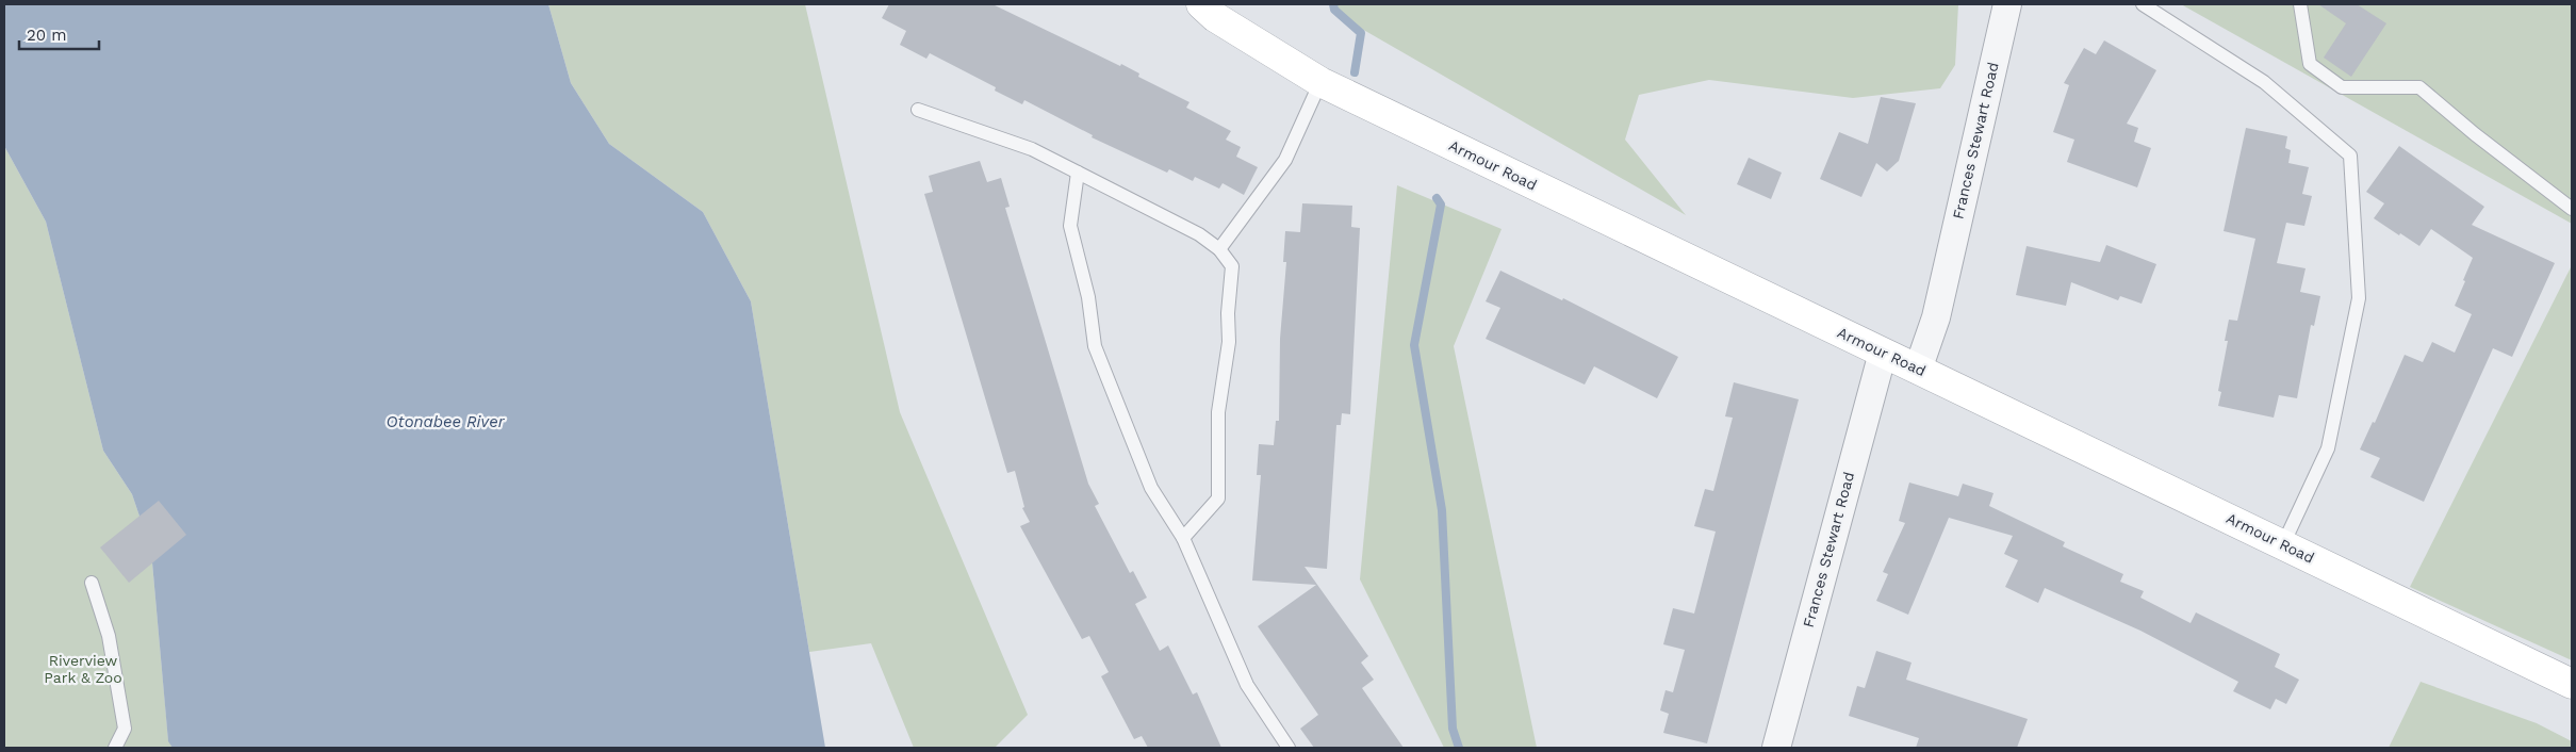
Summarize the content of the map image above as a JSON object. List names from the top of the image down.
{
  "streets": {
    "main road": ["Armour Road"],
    "street": ["Frances Stewart Road"]
  },
  "crossings": [
    ["Frances Stewart Road", "Armour Road"]
  ],
  "water": ["Otonabee River"],
  "parks": ["Riverview Park & Zoo"],
  "scale_bar": "20 m"
}
